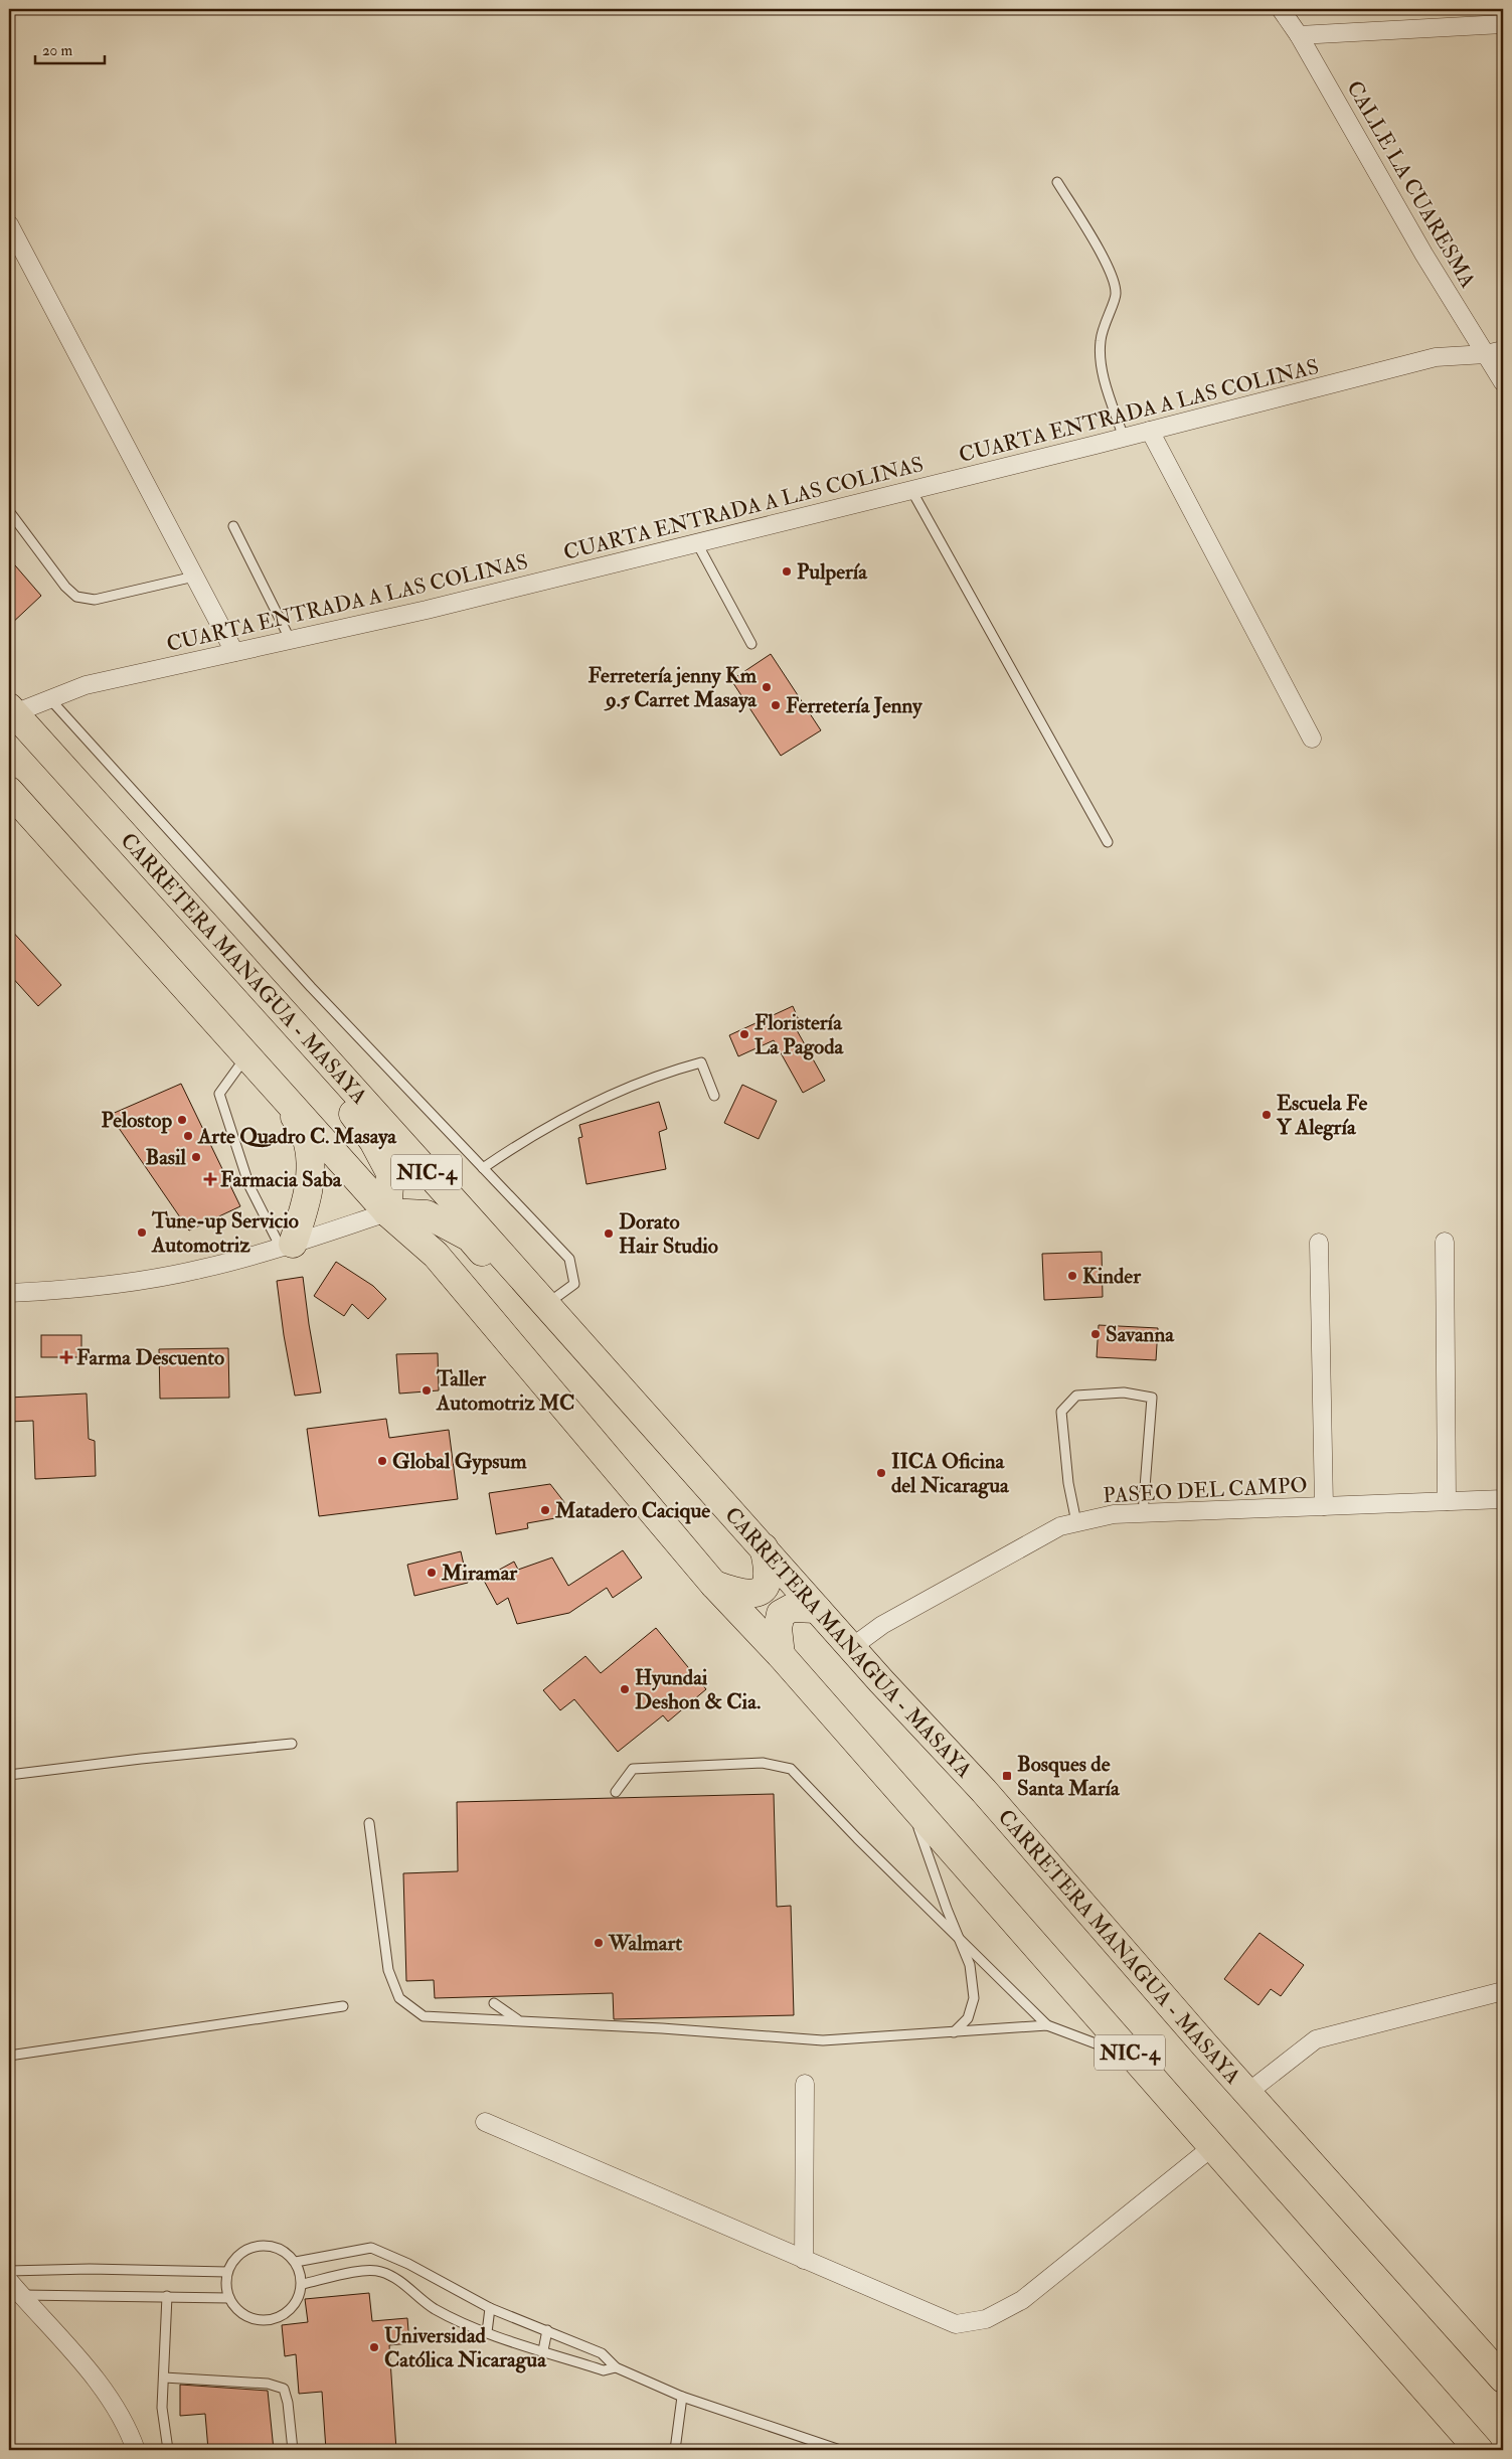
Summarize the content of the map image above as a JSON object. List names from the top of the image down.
{
  "streets": {
    "highway": ["CARRETERA MANAGUA - MASAYA", "NIC-4"],
    "street": ["CALLE LA CUARESMA", "CUARTA ENTRADA A LAS COLINAS", "PASEO DEL CAMPO"]
  },
  "crossings": [
    ["CALLE LA CUARESMA", "CUARTA ENTRADA A LAS COLINAS"],
    ["CUARTA ENTRADA A LAS COLINAS", "CARRETERA MANAGUA - MASAYA"],
    ["CARRETERA MANAGUA - MASAYA", "PASEO DEL CAMPO"]
  ],
  "places": {
    "other": [
      "Pulpería",
      "Ferretería jenny Km 9.5 Carret Masaya",
      "Ferretería Jenny",
      "Floristería La Pagoda",
      "Escuela Fe Y Alegría",
      "Pelostop",
      "Arte Quadro C. Masaya",
      "Basil",
      "Tune-up Servicio Automotriz",
      "Dorato Hair Studio",
      "Kinder",
      "Savanna",
      "Taller Automotriz MC",
      "Global Gypsum",
      "IICA Oficina del Nicaragua",
      "Matadero Cacique",
      "Miramar",
      "Hyundai Deshon & Cia.",
      "Walmart",
      "Universidad Católica Nicaragua"
    ],
    "health": ["Farmacia Saba", "Farma Descuento"],
    "transit": ["Bosques de Santa María"]
  },
  "scale_bar": "20 m"
}
